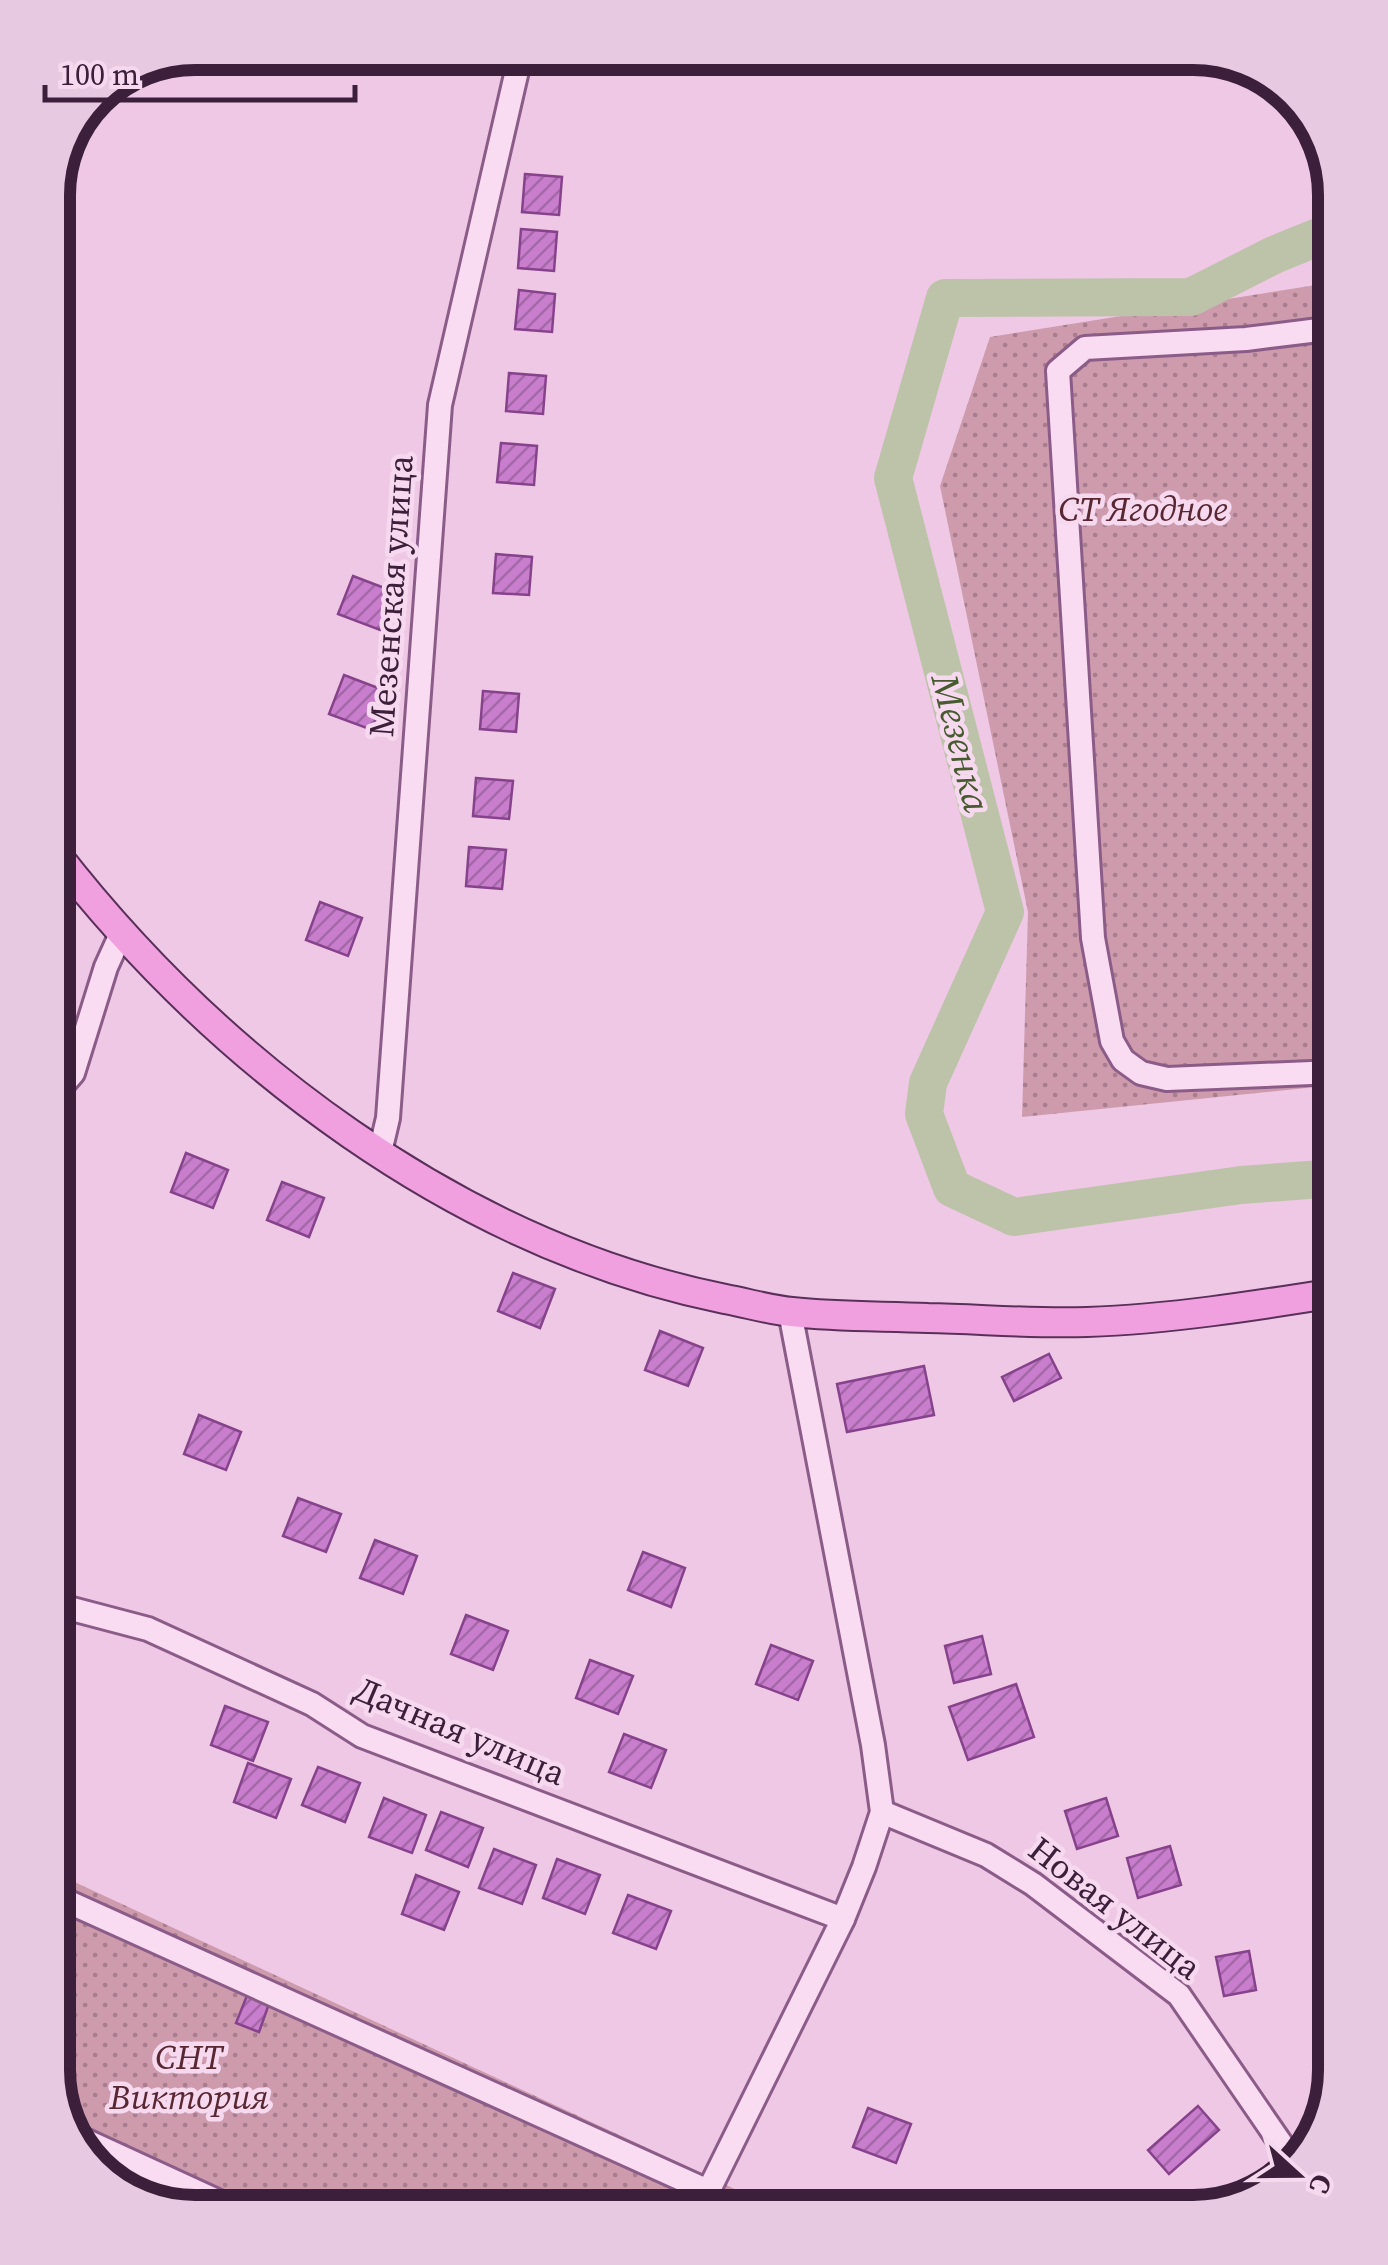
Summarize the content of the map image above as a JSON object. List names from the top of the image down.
{
  "streets": {
    "street": ["Мезенская улица", "Дачная улица", "Новая улица"]
  },
  "water": ["Мезенка"],
  "parks": ["СТ Ягодное", "СНТ Виктория"],
  "scale_bar": "100 m",
  "north": "right"
}
